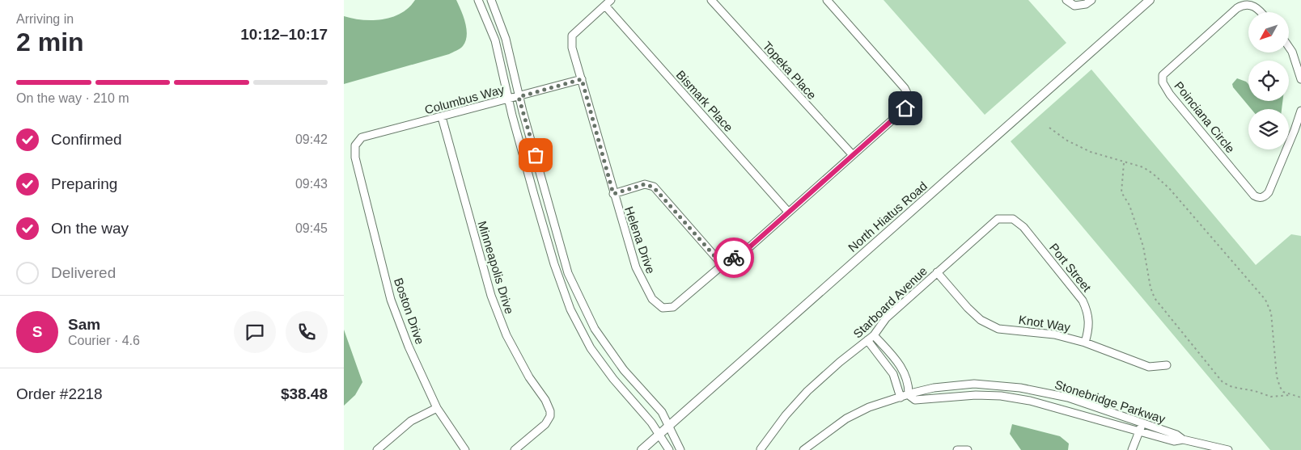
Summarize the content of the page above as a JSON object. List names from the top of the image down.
{
  "streets": {
    "street": [
      "Topeka Place",
      "Columbus Way",
      "Bismark Place",
      "Poinciana Circle",
      "North Hiatus Road",
      "Helena Drive",
      "Minneapolis Drive",
      "Port Street",
      "Starboard Avenue",
      "Boston Drive",
      "Knot Way",
      "Stonebridge Parkway"
    ]
  },
  "crossings": [
    ["Columbus Way", "Helena Drive"],
    ["Columbus Way", "Minneapolis Drive"],
    ["Columbus Way", "Boston Drive"],
    ["Bismark Place", "Helena Drive"],
    ["Port Street", "Starboard Avenue"],
    ["Port Street", "Knot Way"],
    ["Starboard Avenue", "Knot Way"]
  ],
  "north": "bottom left",
  "page": {
    "heading": ["2 min", "Arriving in", "10:12–10:17"],
    "panel": [
      "Sam",
      "Courier · 4.6",
      "Order #2218",
      "$38.48"
    ],
    "bar": "On the way · 210 m",
    "list": [
      ["Confirmed", "09:42"],
      ["Preparing", "09:43"],
      ["On the way", "09:45"],
      "Delivered"
    ],
    "round": "S"
  }
}
